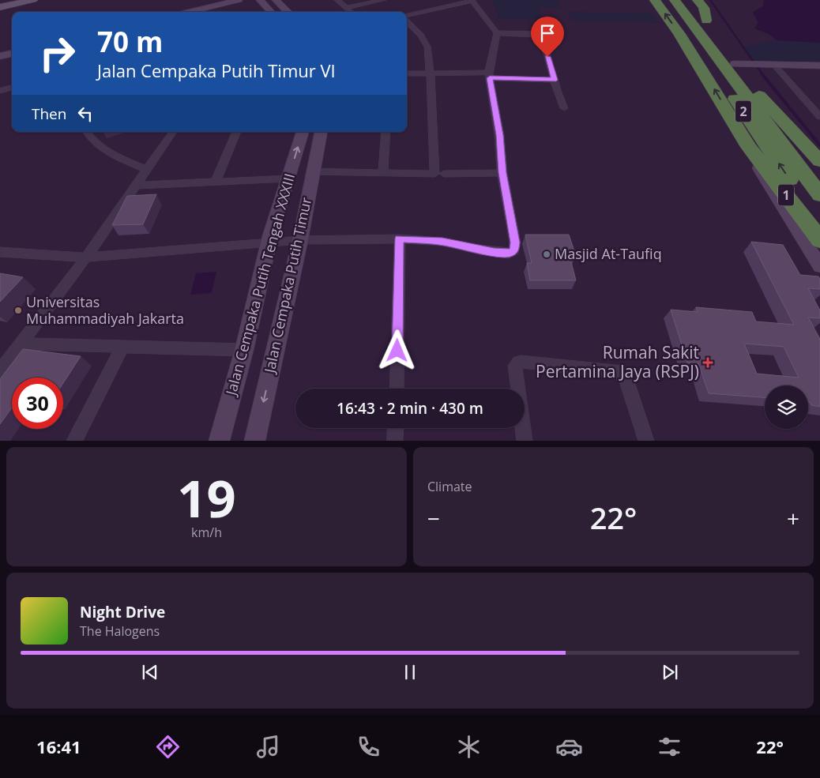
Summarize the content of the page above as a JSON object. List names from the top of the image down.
{
  "streets": {
    "highway": ["2", "1"],
    "street": ["Jalan Cempaka Putih Tengah XXXIII", "Jalan Cempaka Putih Timur"]
  },
  "crossings": [
    ["2", "1"]
  ],
  "places": {
    "other": ["Masjid At-Taufiq", "Universitas Muhammadiyah Jakarta"],
    "health": ["Rumah Sakit Pertamina Jaya (RSPJ)"]
  },
  "page": {
    "turn": ["70 m", "Jalan Cempaka Putih Timur VI"],
    "then": "Then",
    "limit": "30",
    "trip": "16:43 · 2 min · 430 m",
    "tile": [
      ["19", "km/h"],
      "Climate"
    ],
    "heat": ["−", "22°", "+"],
    "song": ["Night Drive", "The Halogens"],
    "tabs": ["16:41", "22°"]
  }
}
